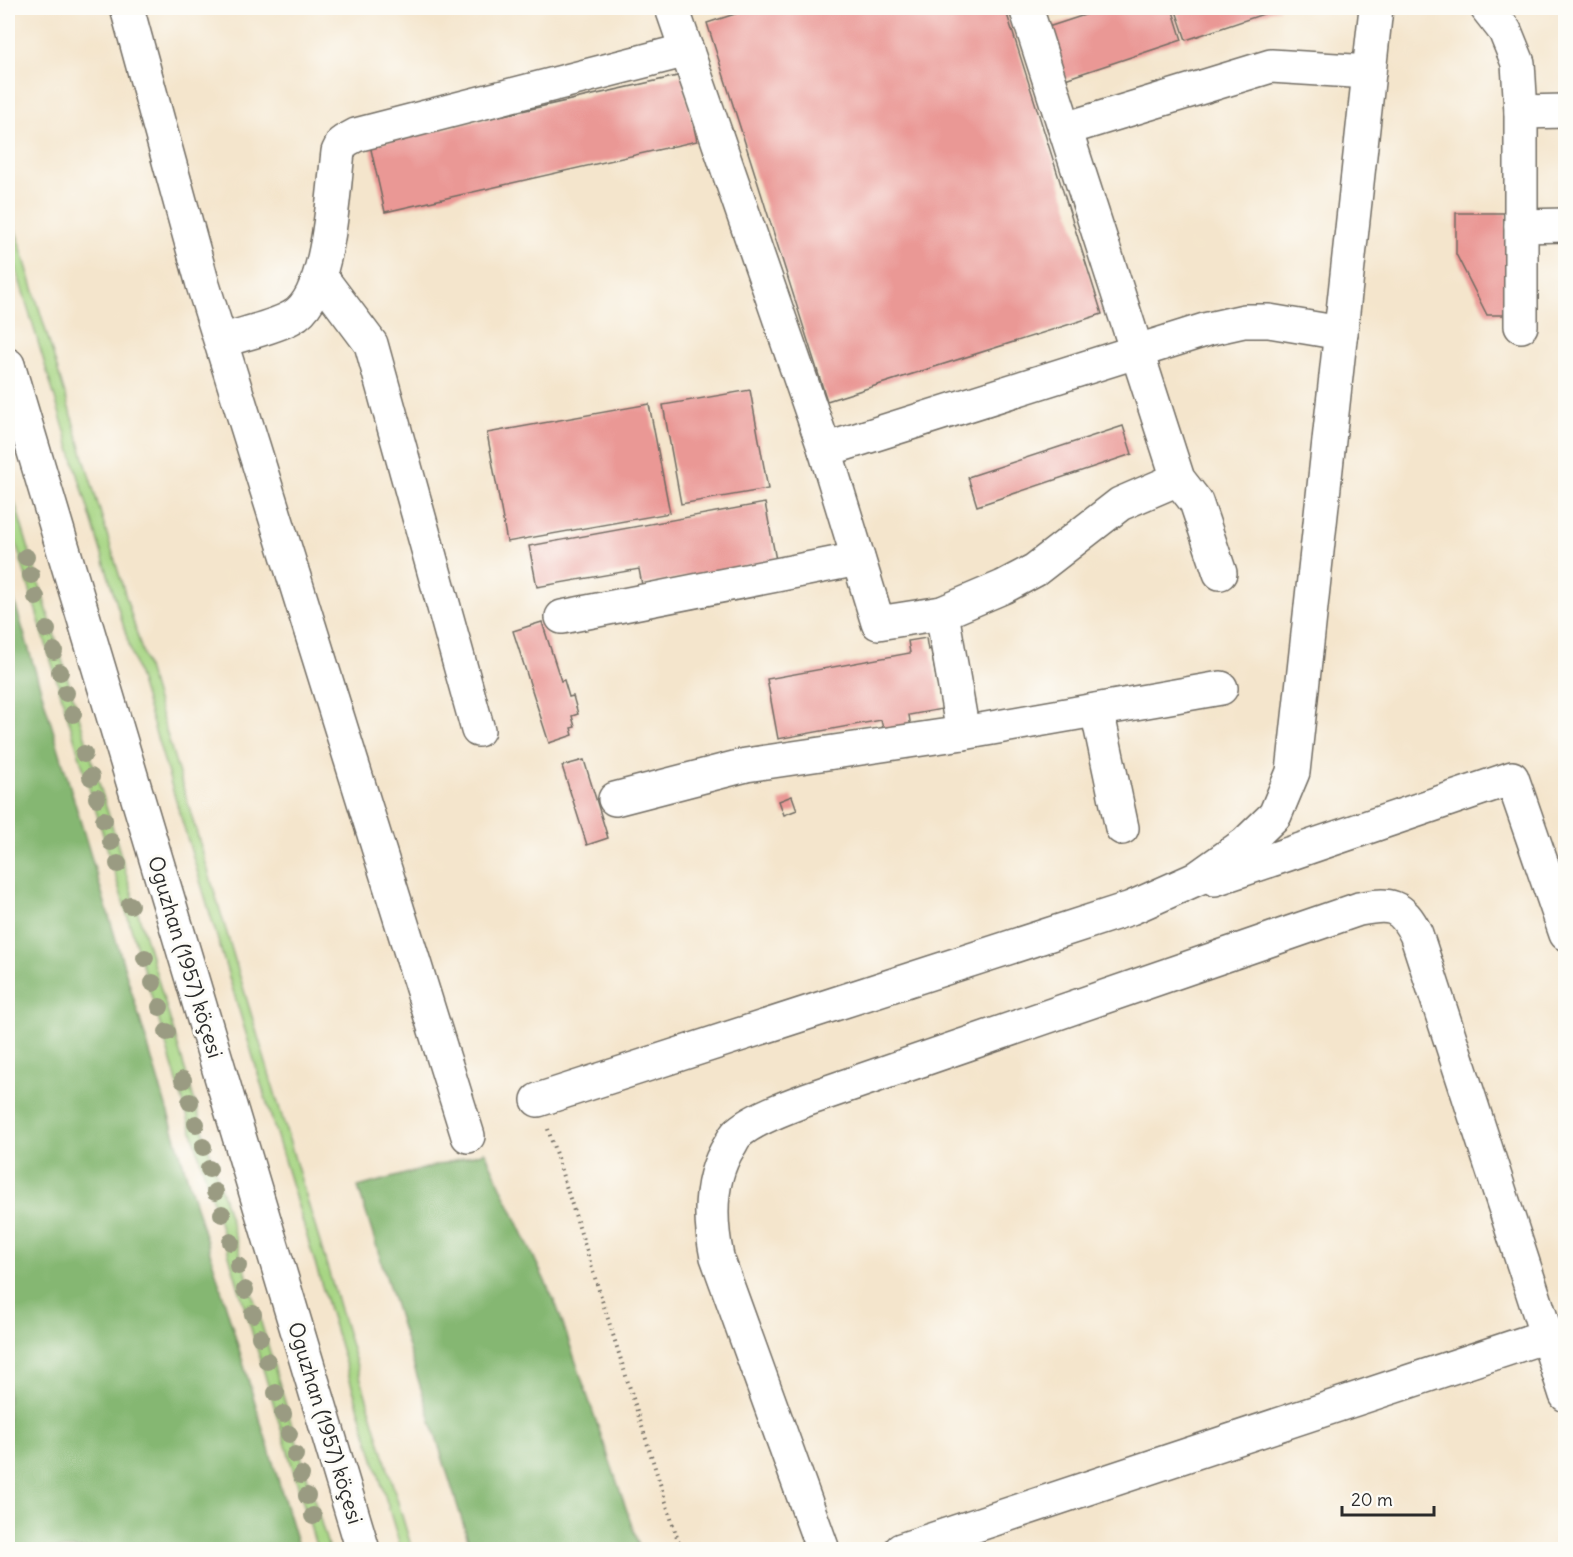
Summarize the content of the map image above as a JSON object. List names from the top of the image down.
{
  "streets": {
    "main road": ["Oguzhan (1957) köçesi"]
  },
  "scale_bar": "20 m"
}
